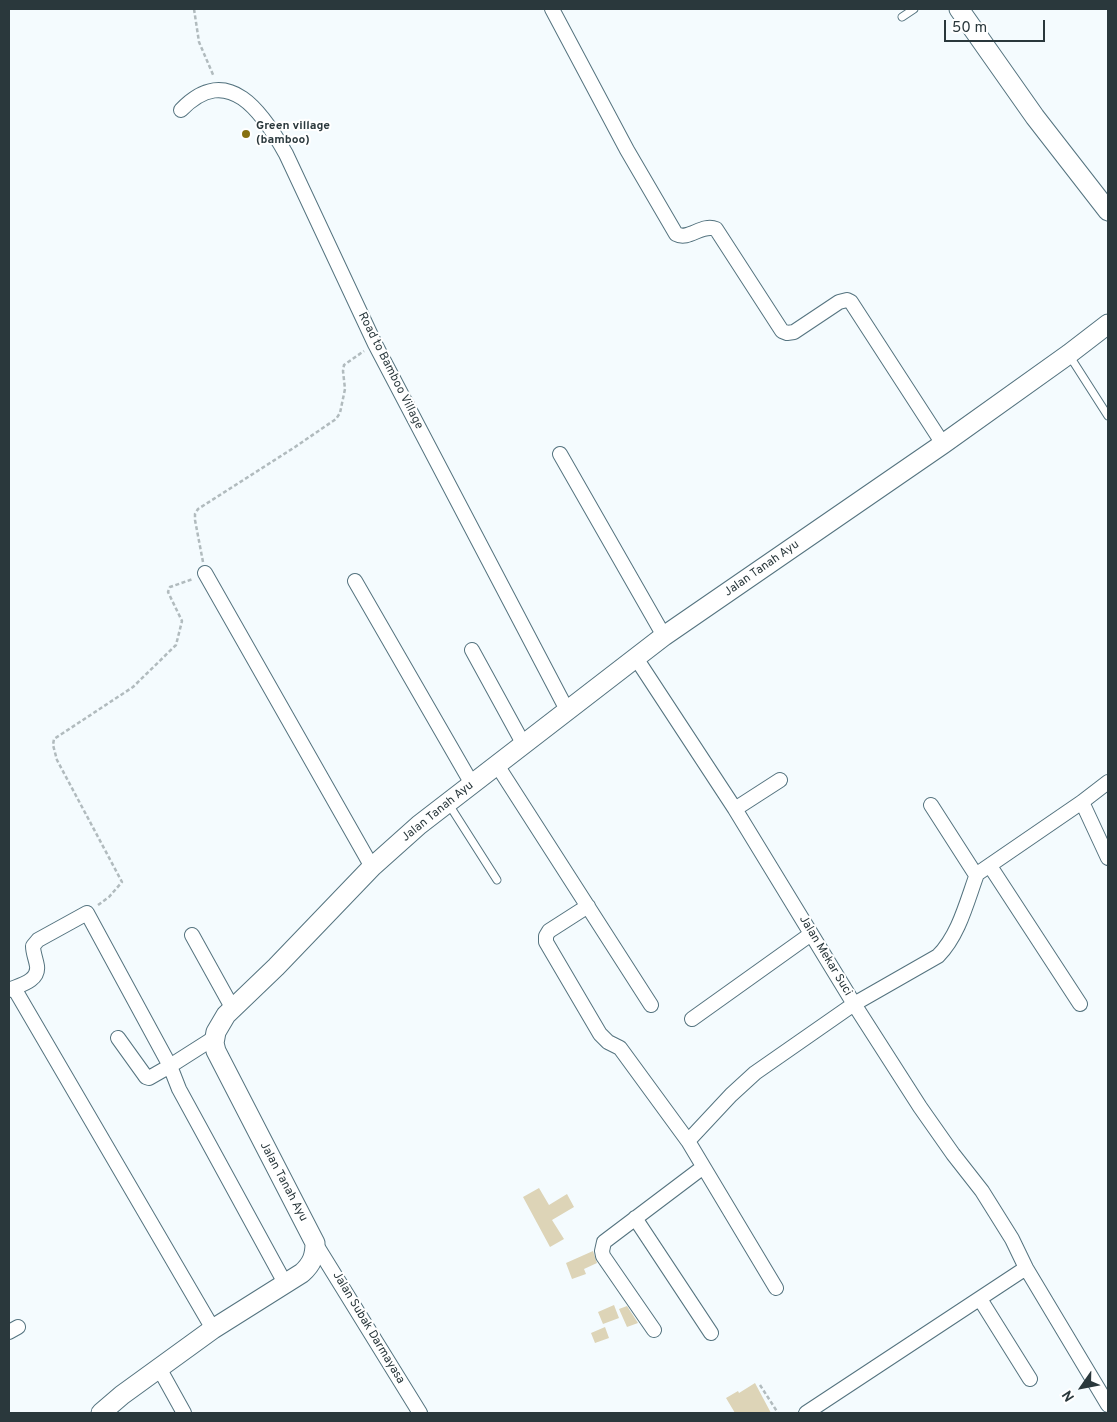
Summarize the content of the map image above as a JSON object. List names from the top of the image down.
{
  "streets": {
    "street": [
      "Road to Bamboo Village",
      "Jalan Tanah Ayu",
      "Jalan Mekar Suci",
      "Jalan Subak Darmayasa"
    ]
  },
  "crossings": [
    ["Road to Bamboo Village", "Jalan Tanah Ayu"],
    ["Jalan Tanah Ayu", "Jalan Mekar Suci"],
    ["Jalan Tanah Ayu", "Jalan Subak Darmayasa"]
  ],
  "places": ["Green village (bamboo)"],
  "scale_bar": "50 m",
  "north": "bottom left"
}
